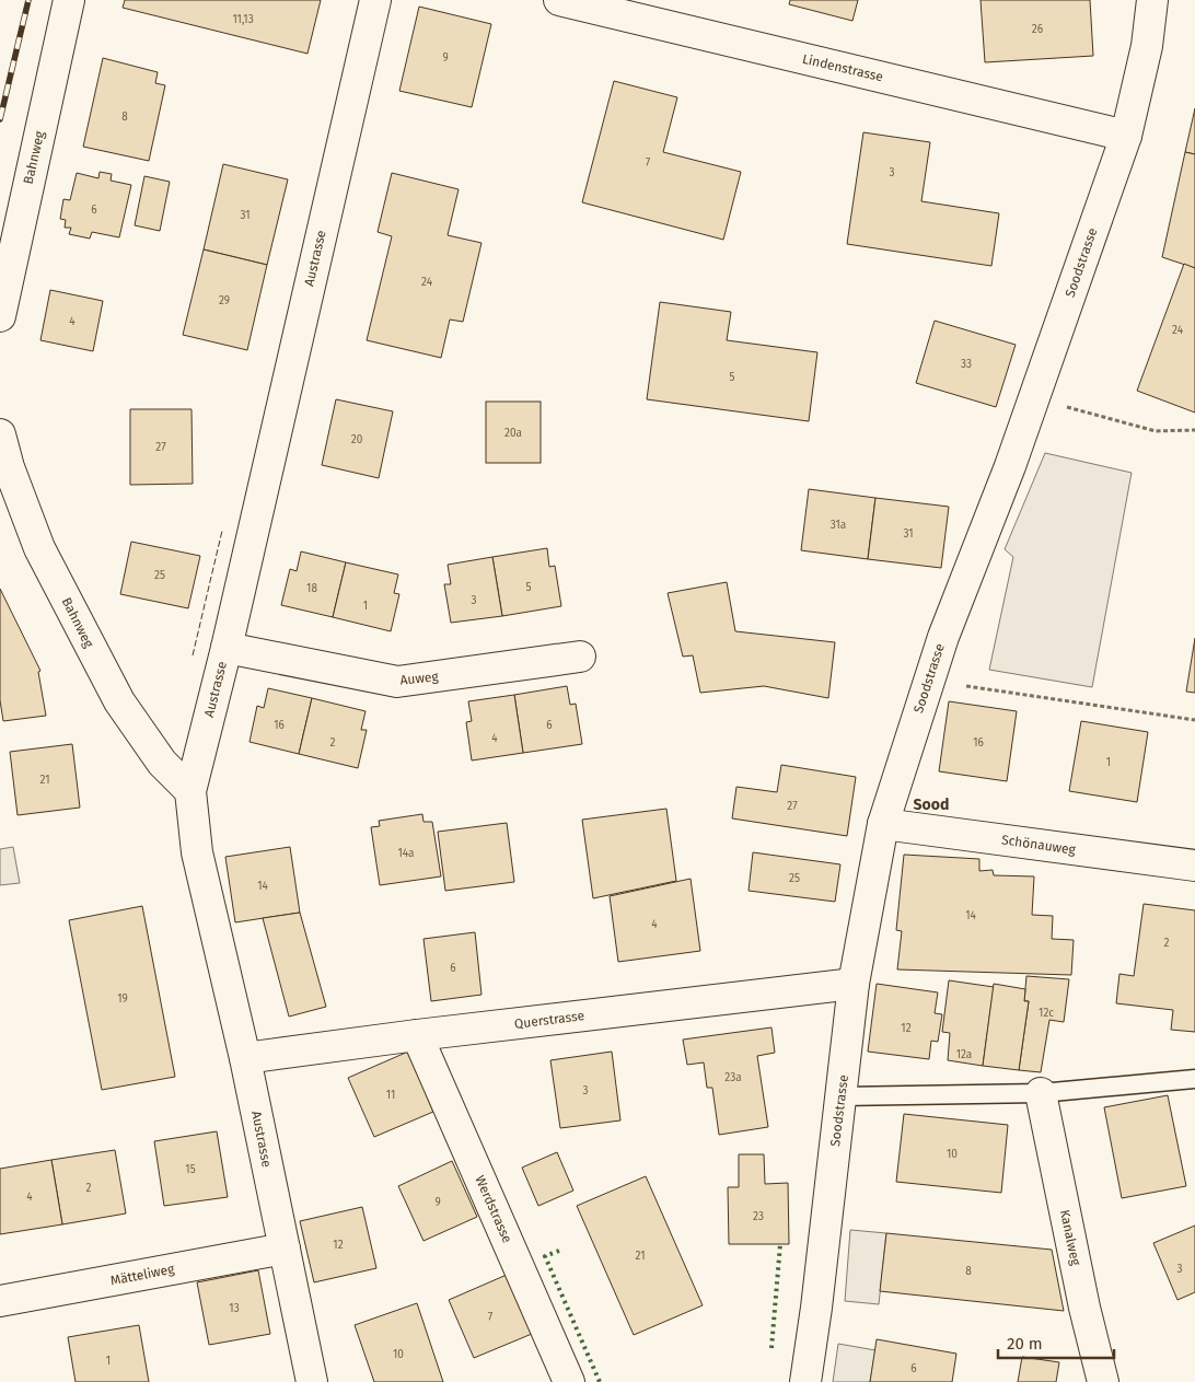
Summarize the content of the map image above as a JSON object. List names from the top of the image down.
{
  "streets": {
    "street": [
      "Lindenstrasse",
      "Bahnweg",
      "Austrasse",
      "Soodstrasse",
      "Auweg",
      "Schönauweg",
      "Querstrasse",
      "Werdstrasse",
      "Kanalweg",
      "Mätteliweg"
    ]
  },
  "crossings": [
    ["Lindenstrasse", "Soodstrasse"],
    ["Bahnweg", "Austrasse"],
    ["Austrasse", "Auweg"],
    ["Austrasse", "Querstrasse"],
    ["Austrasse", "Mätteliweg"],
    ["Soodstrasse", "Schönauweg"],
    ["Soodstrasse", "Querstrasse"],
    ["Querstrasse", "Werdstrasse"]
  ],
  "districts": ["Sood"],
  "house_numbers": [
    "11,13",
    "26",
    "9",
    "8",
    "7",
    "3",
    "6",
    "31",
    "24",
    "29",
    "4",
    "24",
    "33",
    "5",
    "20a",
    "20",
    "27",
    "31a",
    "31",
    "25",
    "5",
    "18",
    "3",
    "1",
    "16",
    "6",
    "4",
    "2",
    "16",
    "1",
    "21",
    "27",
    "14a",
    "25",
    "14",
    "14",
    "4",
    "2",
    "6",
    "19",
    "12c",
    "12",
    "12a",
    "23a",
    "3",
    "11",
    "10",
    "15",
    "2",
    "4",
    "9",
    "23",
    "12",
    "21",
    "3",
    "8",
    "13",
    "7",
    "10",
    "1",
    "6"
  ],
  "scale_bar": "20 m"
}
